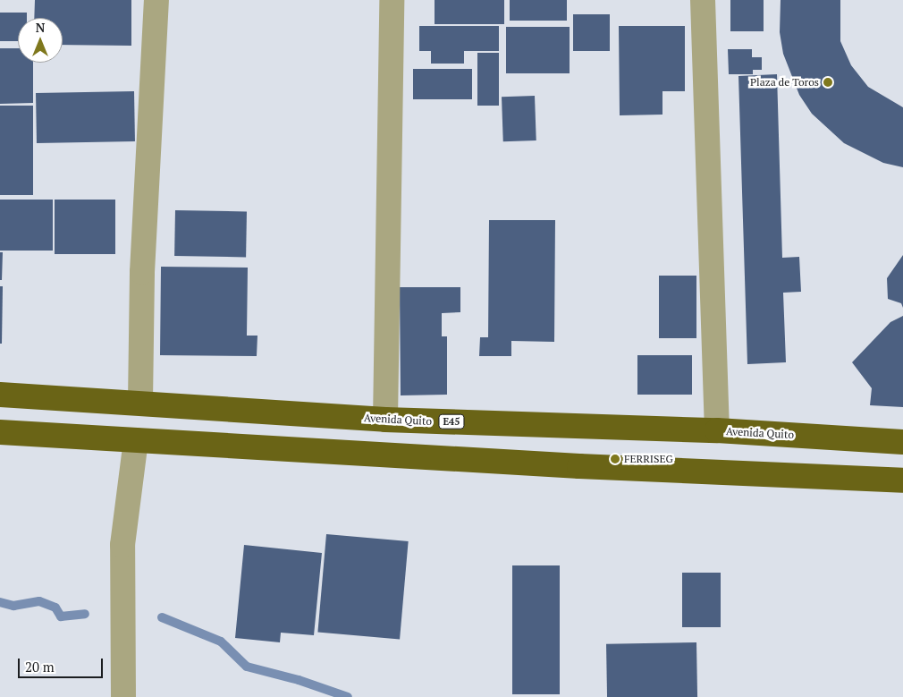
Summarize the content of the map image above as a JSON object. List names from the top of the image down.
{
  "streets": {
    "highway": ["Avenida Quito", "E45"]
  },
  "places": ["Plaza de Toros", "FERRISEG"],
  "scale_bar": "20 m",
  "north": "top"
}
